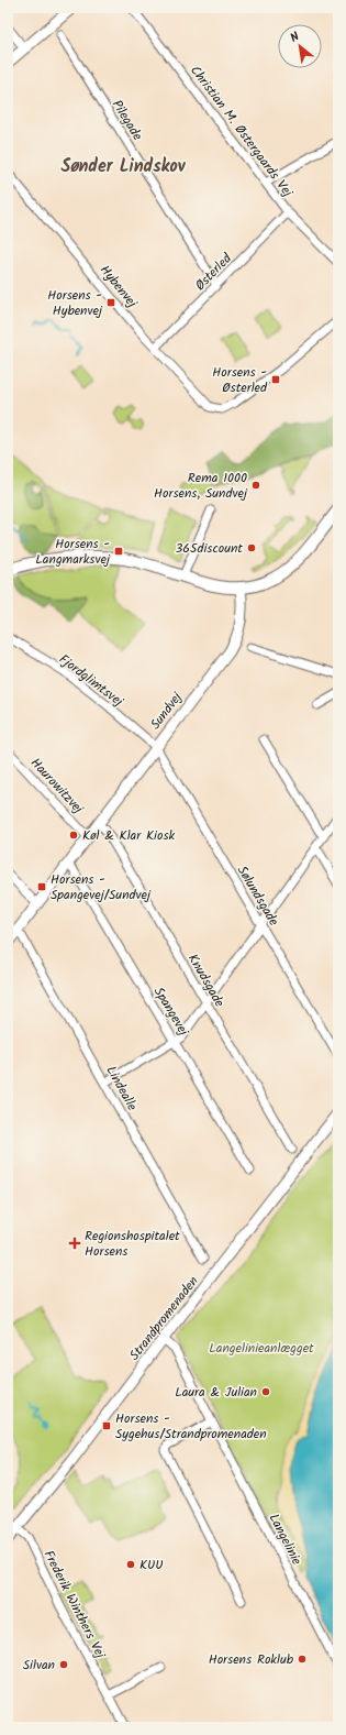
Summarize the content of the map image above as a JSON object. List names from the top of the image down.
{
  "streets": {
    "street": [
      "Pilegade",
      "Christian M. Østergaards Vej",
      "Østerled",
      "Hybenvej",
      "Fjordglimtsvej",
      "Sundvej",
      "Haurowitzvej",
      "Sølundsgade",
      "Knudsgade",
      "Spangevej",
      "Lindealle",
      "Strandpromenaden",
      "Langelinie",
      "Frederik Winthers Vej"
    ]
  },
  "crossings": [
    ["Pilegade", "Østerled"],
    ["Christian M. Østergaards Vej", "Østerled"],
    ["Østerled", "Hybenvej"],
    ["Fjordglimtsvej", "Sundvej"],
    ["Fjordglimtsvej", "Sølundsgade"],
    ["Sundvej", "Haurowitzvej"],
    ["Sundvej", "Sølundsgade"],
    ["Sundvej", "Knudsgade"],
    ["Sundvej", "Spangevej"],
    ["Sundvej", "Lindealle"],
    ["Strandpromenaden", "Langelinie"],
    ["Strandpromenaden", "Frederik Winthers Vej"]
  ],
  "districts": ["Sønder Lindskov"],
  "parks": ["Langelinieanlægget"],
  "places": {
    "transit": [
      "Horsens - Hybenvej",
      "Horsens - Østerled",
      "Horsens - Langmarksvej",
      "Horsens - Spangevej/Sundvej",
      "Horsens - Sygehus/Strandpromenaden"
    ],
    "other": [
      "Rema 1000 Horsens, Sundvej",
      "365discount",
      "Køl & Klar Kiosk",
      "Laura & Julian",
      "KUU",
      "Horsens Roklub",
      "Silvan"
    ],
    "health": ["Regionshospitalet Horsens"]
  },
  "north": "top left"
}
